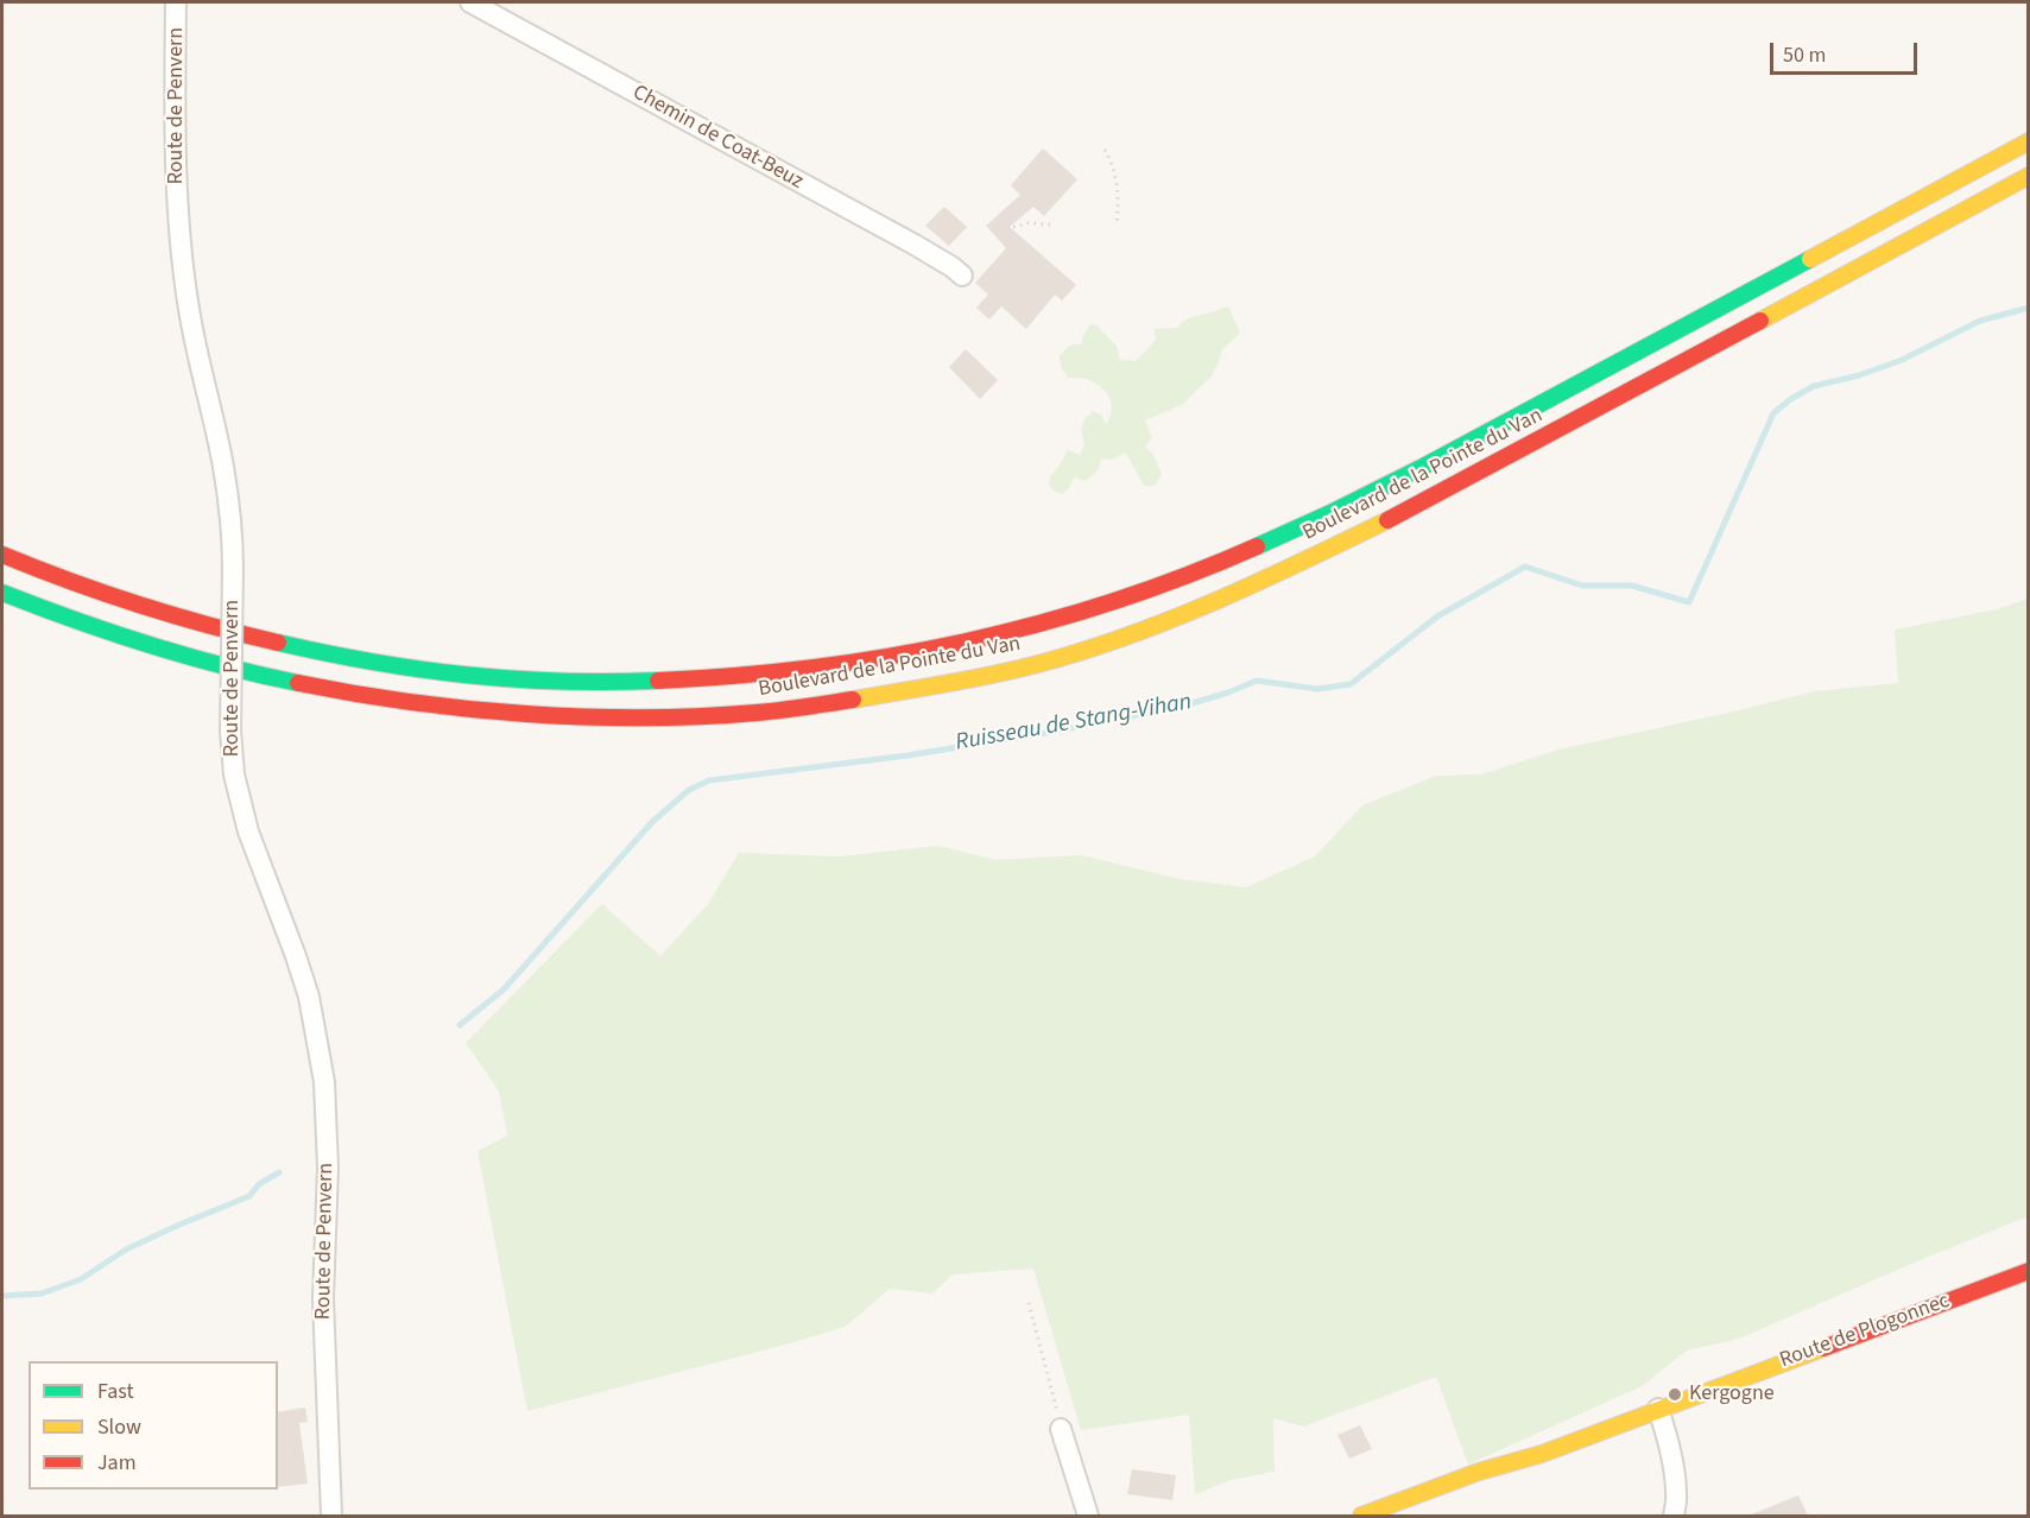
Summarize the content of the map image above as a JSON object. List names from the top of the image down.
{
  "streets": {
    "main road": ["Boulevard de la Pointe du Van", "Route de Plogonnec"],
    "street": ["Route de Penvern", "Chemin de Coat-Beuz"]
  },
  "water": ["Ruisseau de Stang-Vihan"],
  "places": ["Kergogne"],
  "legend": ["Fast", "Slow", "Jam"],
  "scale_bar": "50 m"
}
